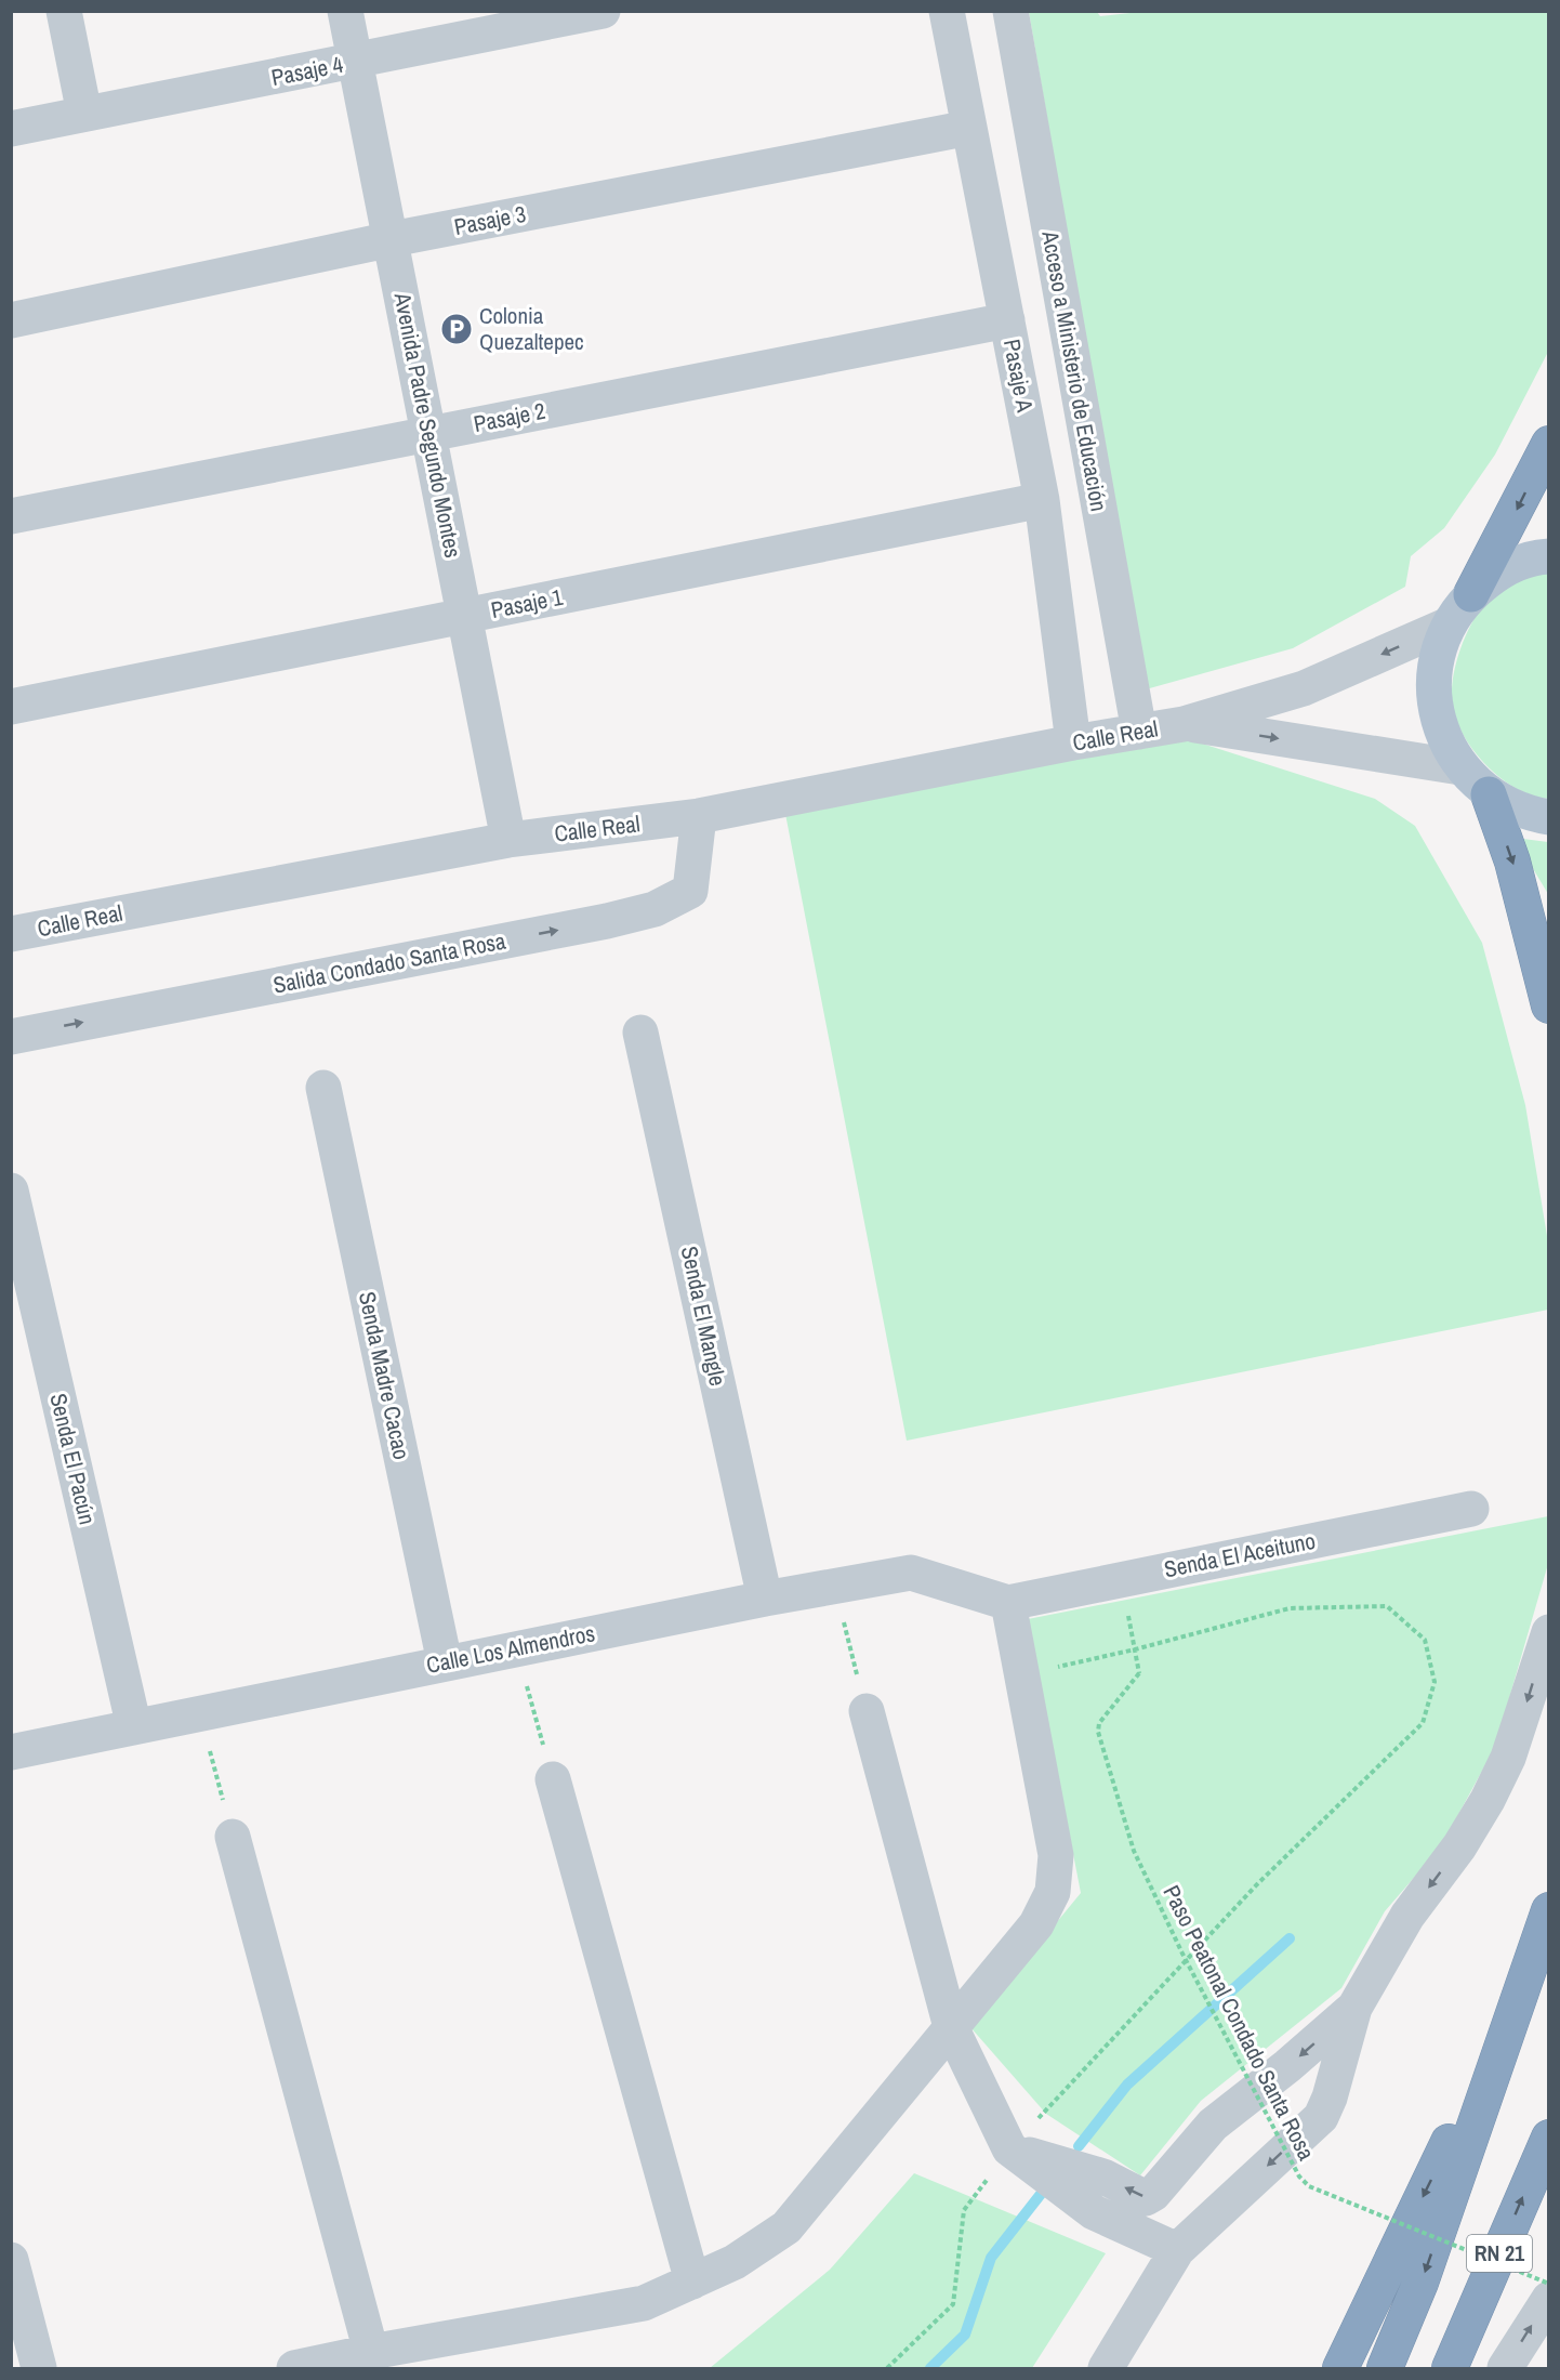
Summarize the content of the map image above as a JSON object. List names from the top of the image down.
{
  "streets": {
    "highway": ["RN 21"],
    "street": [
      "Pasaje 4",
      "Pasaje 3",
      "Acceso a Ministerio de Educación",
      "Pasaje A",
      "Pasaje 2",
      "Avenida Padre Segundo Montes",
      "Pasaje 1",
      "Calle Real",
      "Salida Condado Santa Rosa",
      "Senda El Mangle",
      "Senda Madre Cacao",
      "Senda El Pacún",
      "Senda El Aceituno",
      "Calle Los Almendros"
    ],
    "path": ["Paso Peatonal Condado Santa Rosa"]
  },
  "crossings": [
    ["Pasaje 4", "Avenida Padre Segundo Montes"],
    ["Pasaje 3", "Pasaje A"],
    ["Pasaje 3", "Avenida Padre Segundo Montes"],
    ["Acceso a Ministerio de Educación", "Calle Real"],
    ["Pasaje A", "Pasaje 2"],
    ["Pasaje A", "Pasaje 1"],
    ["Pasaje A", "Calle Real"],
    ["Pasaje 2", "Avenida Padre Segundo Montes"],
    ["Avenida Padre Segundo Montes", "Pasaje 1"],
    ["Avenida Padre Segundo Montes", "Calle Real"],
    ["Calle Real", "Salida Condado Santa Rosa"],
    ["Senda El Mangle", "Calle Los Almendros"],
    ["Senda Madre Cacao", "Calle Los Almendros"],
    ["Senda El Pacún", "Calle Los Almendros"],
    ["Senda El Aceituno", "Calle Los Almendros"]
  ],
  "one_way": ["Salida Condado Santa Rosa"],
  "places": {
    "parking": ["Colonia Quezaltepec"]
  }
}
